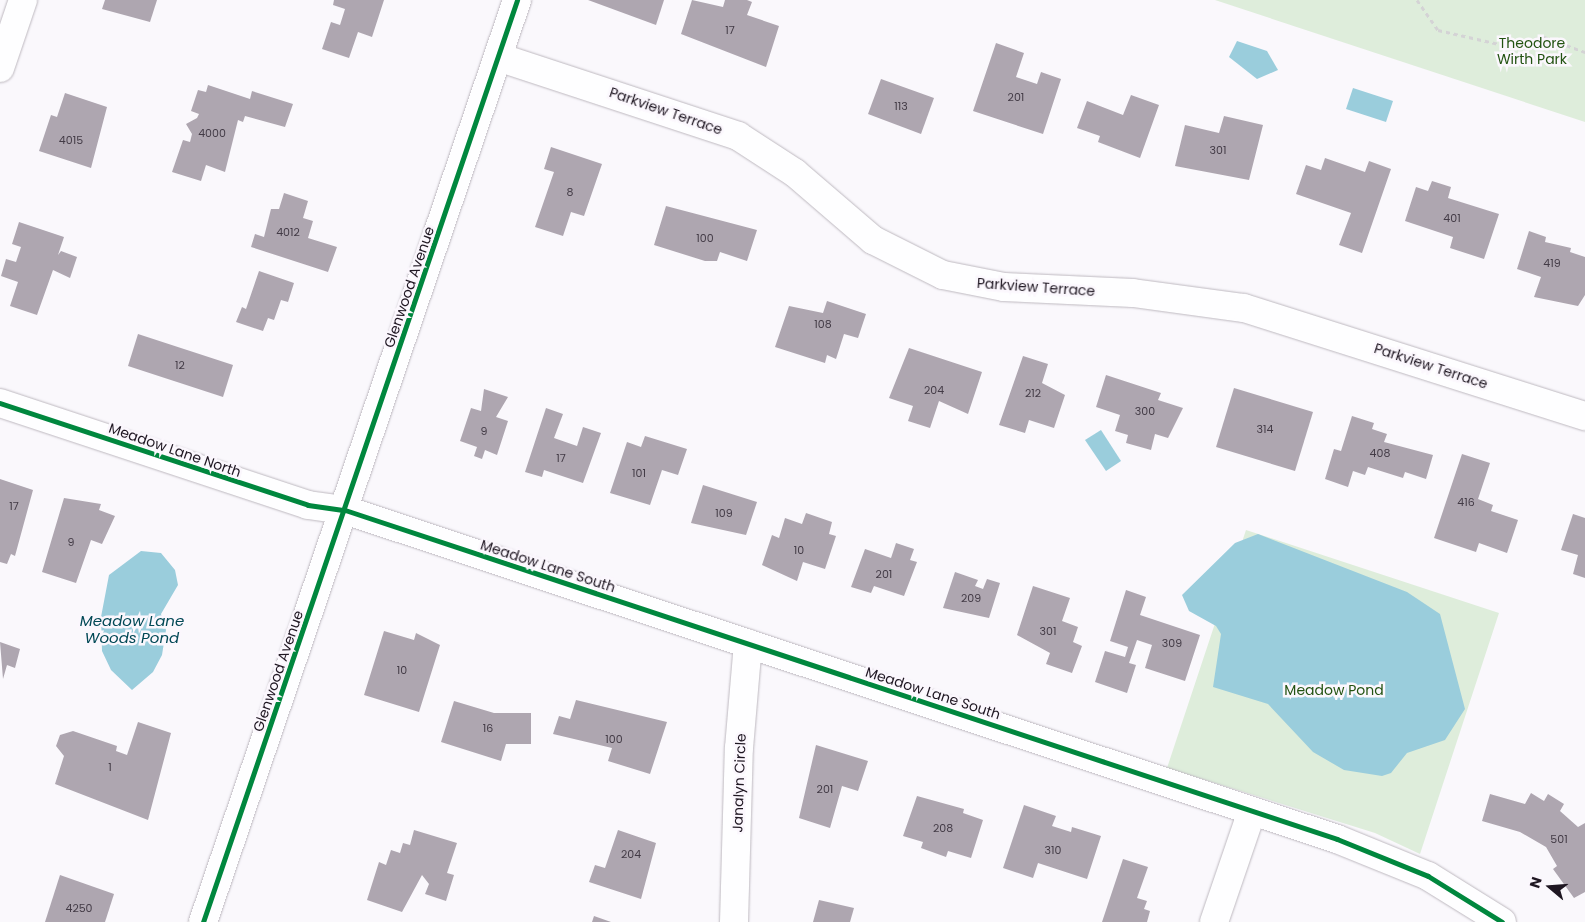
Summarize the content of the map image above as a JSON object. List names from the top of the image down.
{
  "streets": {
    "street": [
      "Parkview Terrace",
      "Glenwood Avenue",
      "Meadow Lane North",
      "Meadow Lane South",
      "Janalyn Circle"
    ]
  },
  "crossings": [
    ["Parkview Terrace", "Glenwood Avenue"],
    ["Glenwood Avenue", "Meadow Lane North"],
    ["Glenwood Avenue", "Meadow Lane South"],
    ["Meadow Lane North", "Meadow Lane South"],
    ["Meadow Lane South", "Janalyn Circle"]
  ],
  "water": ["Meadow Lane Woods Pond"],
  "parks": ["Theodore Wirth Park", "Meadow Pond"],
  "house_numbers": [
    "17",
    "201",
    "113",
    "4000",
    "4015",
    "301",
    "8",
    "401",
    "4012",
    "100",
    "419",
    "108",
    "12",
    "204",
    "212",
    "300",
    "314",
    "9",
    "408",
    "17",
    "101",
    "416",
    "17",
    "109",
    "9",
    "10",
    "201",
    "209",
    "301",
    "309",
    "10",
    "16",
    "100",
    "1",
    "201",
    "208",
    "501",
    "310",
    "204",
    "4250"
  ],
  "north": "left"
}
